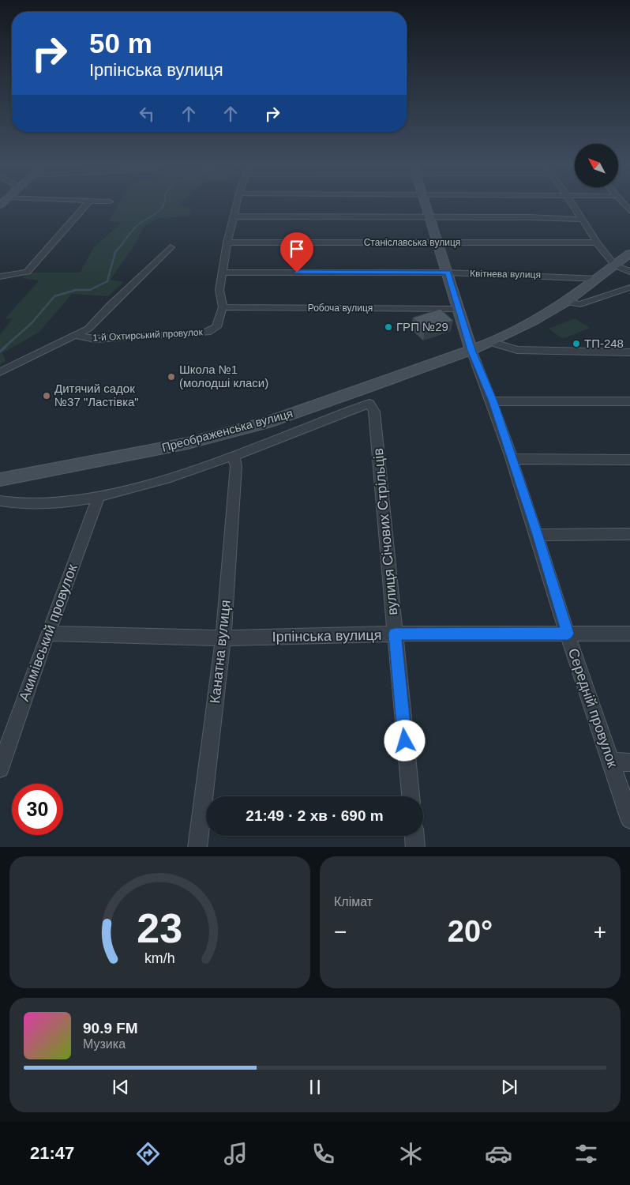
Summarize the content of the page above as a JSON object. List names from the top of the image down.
{
  "streets": {
    "main road": ["Преображенська вулиця"],
    "street": [
      "Станіславська вулиця",
      "Квітнева вулиця",
      "Робоча вулиця",
      "1-й Охтирський провулок",
      "вулиця Січових Стрільців",
      "Акимівський провулок",
      "Ірпінська вулиця",
      "Канатна вулиця",
      "Середній провулок"
    ]
  },
  "crossings": [
    ["Станіславська вулиця", "1-й Охтирський провулок"],
    ["Квітнева вулиця", "1-й Охтирський провулок"],
    ["Квітнева вулиця", "Преображенська вулиця"],
    ["Робоча вулиця", "1-й Охтирський провулок"],
    ["Преображенська вулиця", "Середній провулок"],
    ["вулиця Січових Стрільців", "Ірпінська вулиця"],
    ["вулиця Січових Стрільців", "Канатна вулиця"],
    ["Акимівський провулок", "Ірпінська вулиця"],
    ["Ірпінська вулиця", "Канатна вулиця"],
    ["Ірпінська вулиця", "Середній провулок"]
  ],
  "places": [
    "ГРП №29",
    "ТП-248",
    "Школа №1 (молодші класи)",
    "Дитячий садок №37 \"Ластівка\""
  ],
  "north": "top left",
  "page": {
    "turn": ["50 m", "Ірпінська вулиця"],
    "limit": "30",
    "trip": "21:49 · 2 хв · 690 m",
    "tile": "Клімат",
    "heat": ["−", "20°", "+"],
    "song": ["90.9 FM", "Музика"],
    "tabs": "21:47",
    "gauge": ["23", "km/h"]
  }
}
